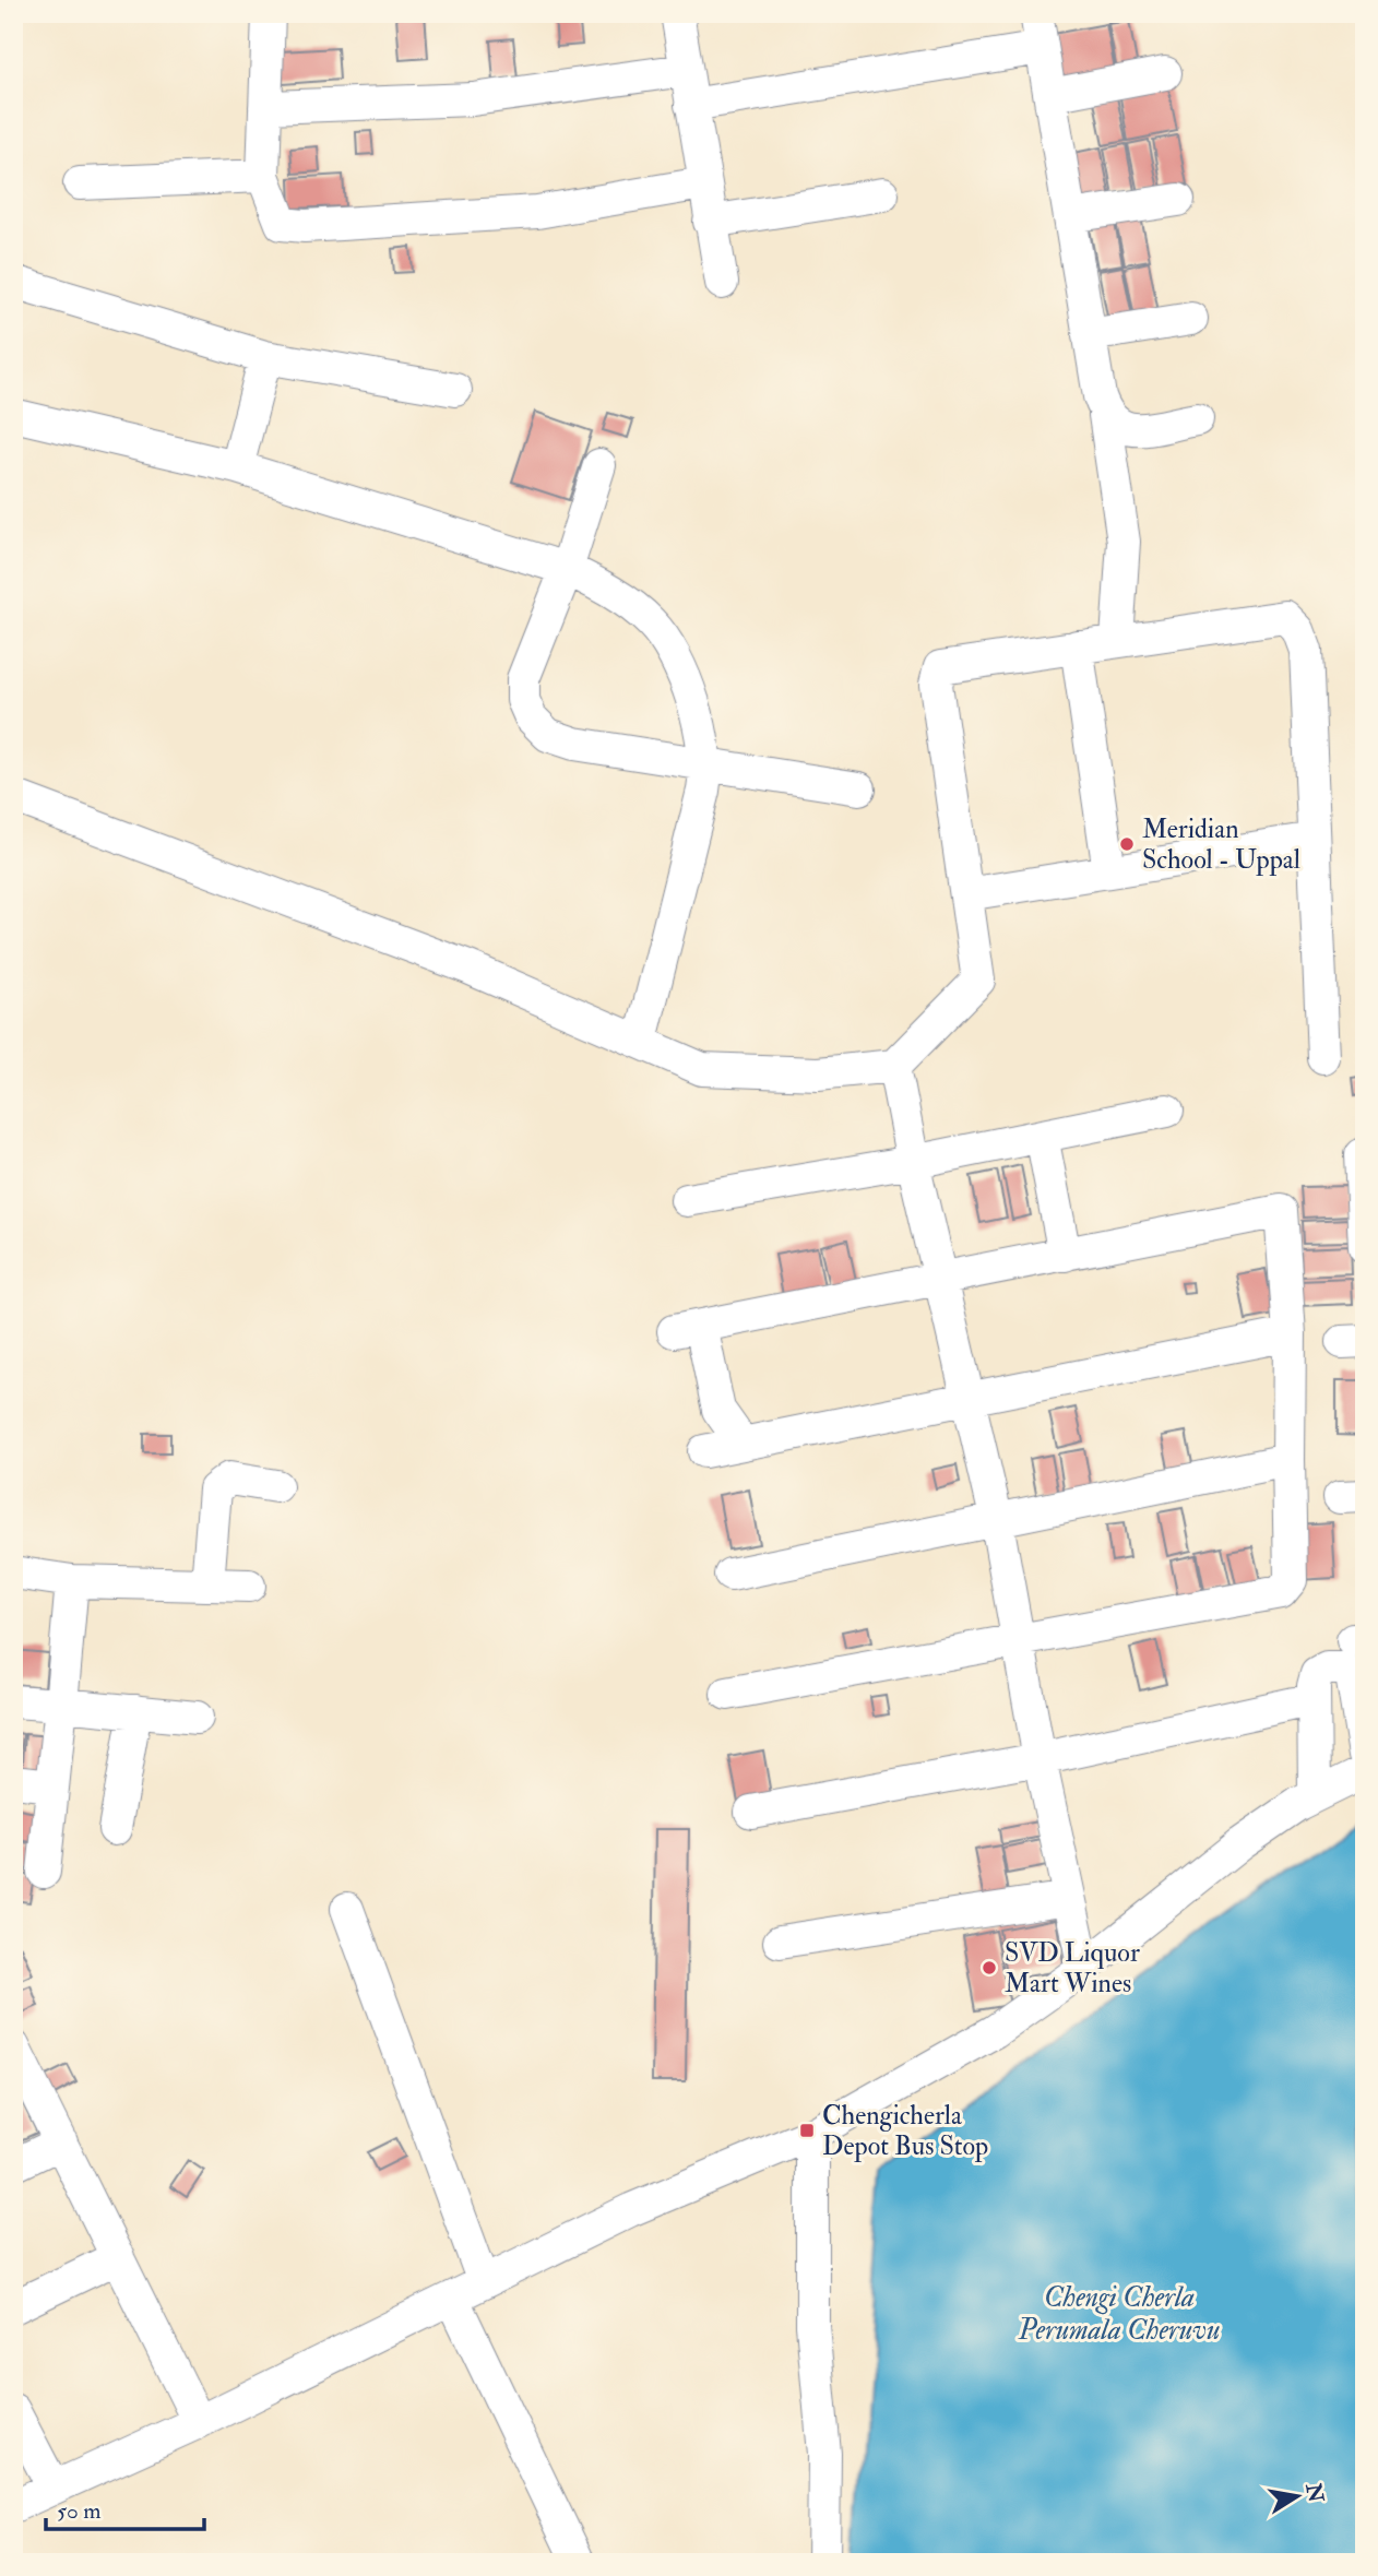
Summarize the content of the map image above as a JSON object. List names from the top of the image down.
{
  "water": ["Chengi Cherla Perumala Cheruvu"],
  "places": {
    "other": ["Meridian School - Uppal", "SVD Liquor Mart Wines"],
    "transit": ["Chengicherla Depot Bus Stop"]
  },
  "scale_bar": "50 m",
  "north": "right"
}
